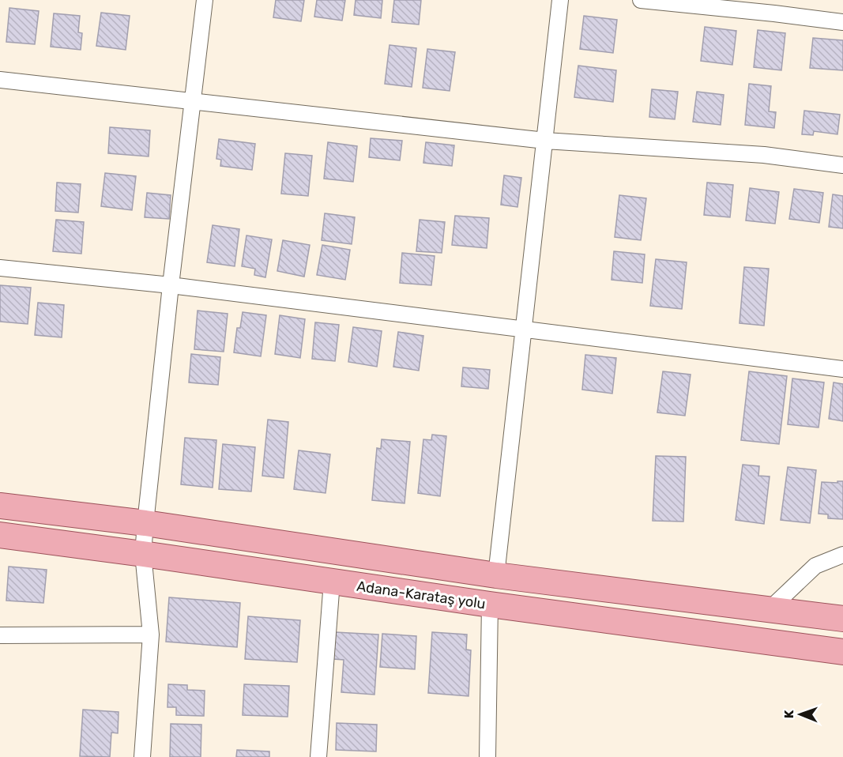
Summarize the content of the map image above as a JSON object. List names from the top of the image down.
{
  "streets": {
    "main road": ["Adana-Karataş yolu"]
  },
  "north": "left"
}
